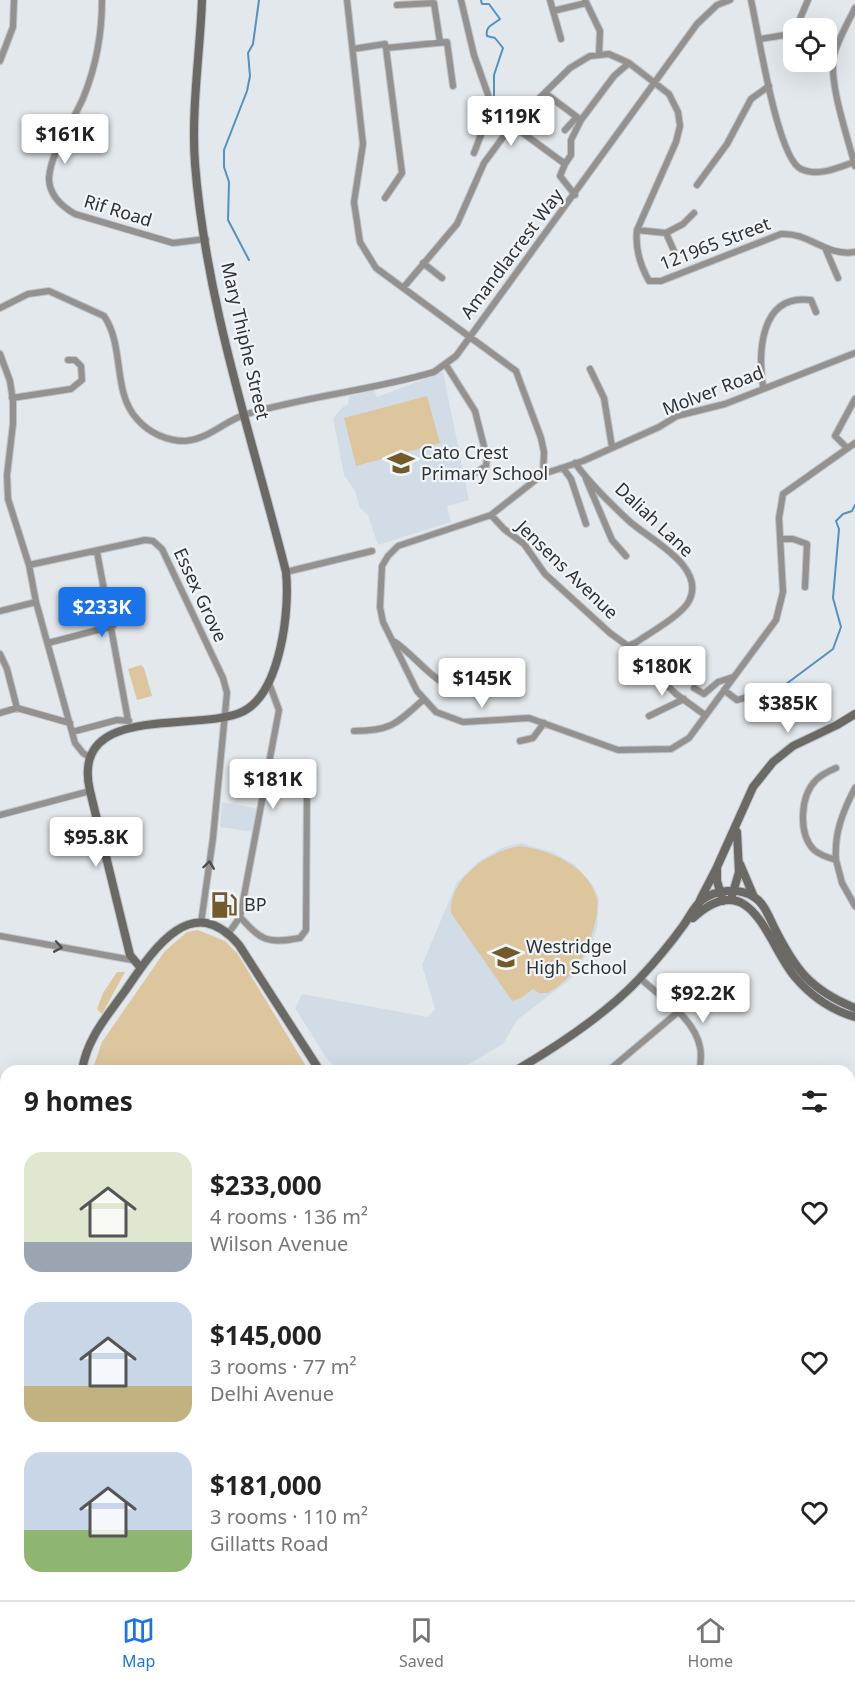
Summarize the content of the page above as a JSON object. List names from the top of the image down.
{
  "streets": {
    "main road": ["Mary Thiphe Street"],
    "street": [
      "Rif Road",
      "121965 Street",
      "Amandlacrest Way",
      "Molver Road",
      "Daliah Lane",
      "Jensens Avenue",
      "Essex Grove"
    ]
  },
  "crossings": [
    ["Rif Road", "Mary Thiphe Street"],
    ["Amandlacrest Way", "Mary Thiphe Street"],
    ["Molver Road", "Daliah Lane"],
    ["Molver Road", "Jensens Avenue"],
    ["Daliah Lane", "Jensens Avenue"]
  ],
  "places": {
    "school or university": ["Cato Crest Primary School", "Westridge High School"],
    "fuel station": ["BP"]
  },
  "page": {
    "price": [
      "$119K",
      "$161K",
      "$233K",
      "$180K",
      "$145K",
      "$385K",
      "$181K",
      "$95.8K",
      "$92.2K"
    ],
    "heading": "9 homes",
    "list": [
      {
        "name": "$233,000",
        "note": "4 rooms · 136 m² · Wilson Avenue"
      },
      {
        "name": "$145,000",
        "note": "3 rooms · 77 m² · Delhi Avenue"
      },
      {
        "name": "$181,000",
        "note": "3 rooms · 110 m² · Gillatts Road"
      }
    ],
    "tabs": ["Map", "Saved", "Home"]
  }
}
